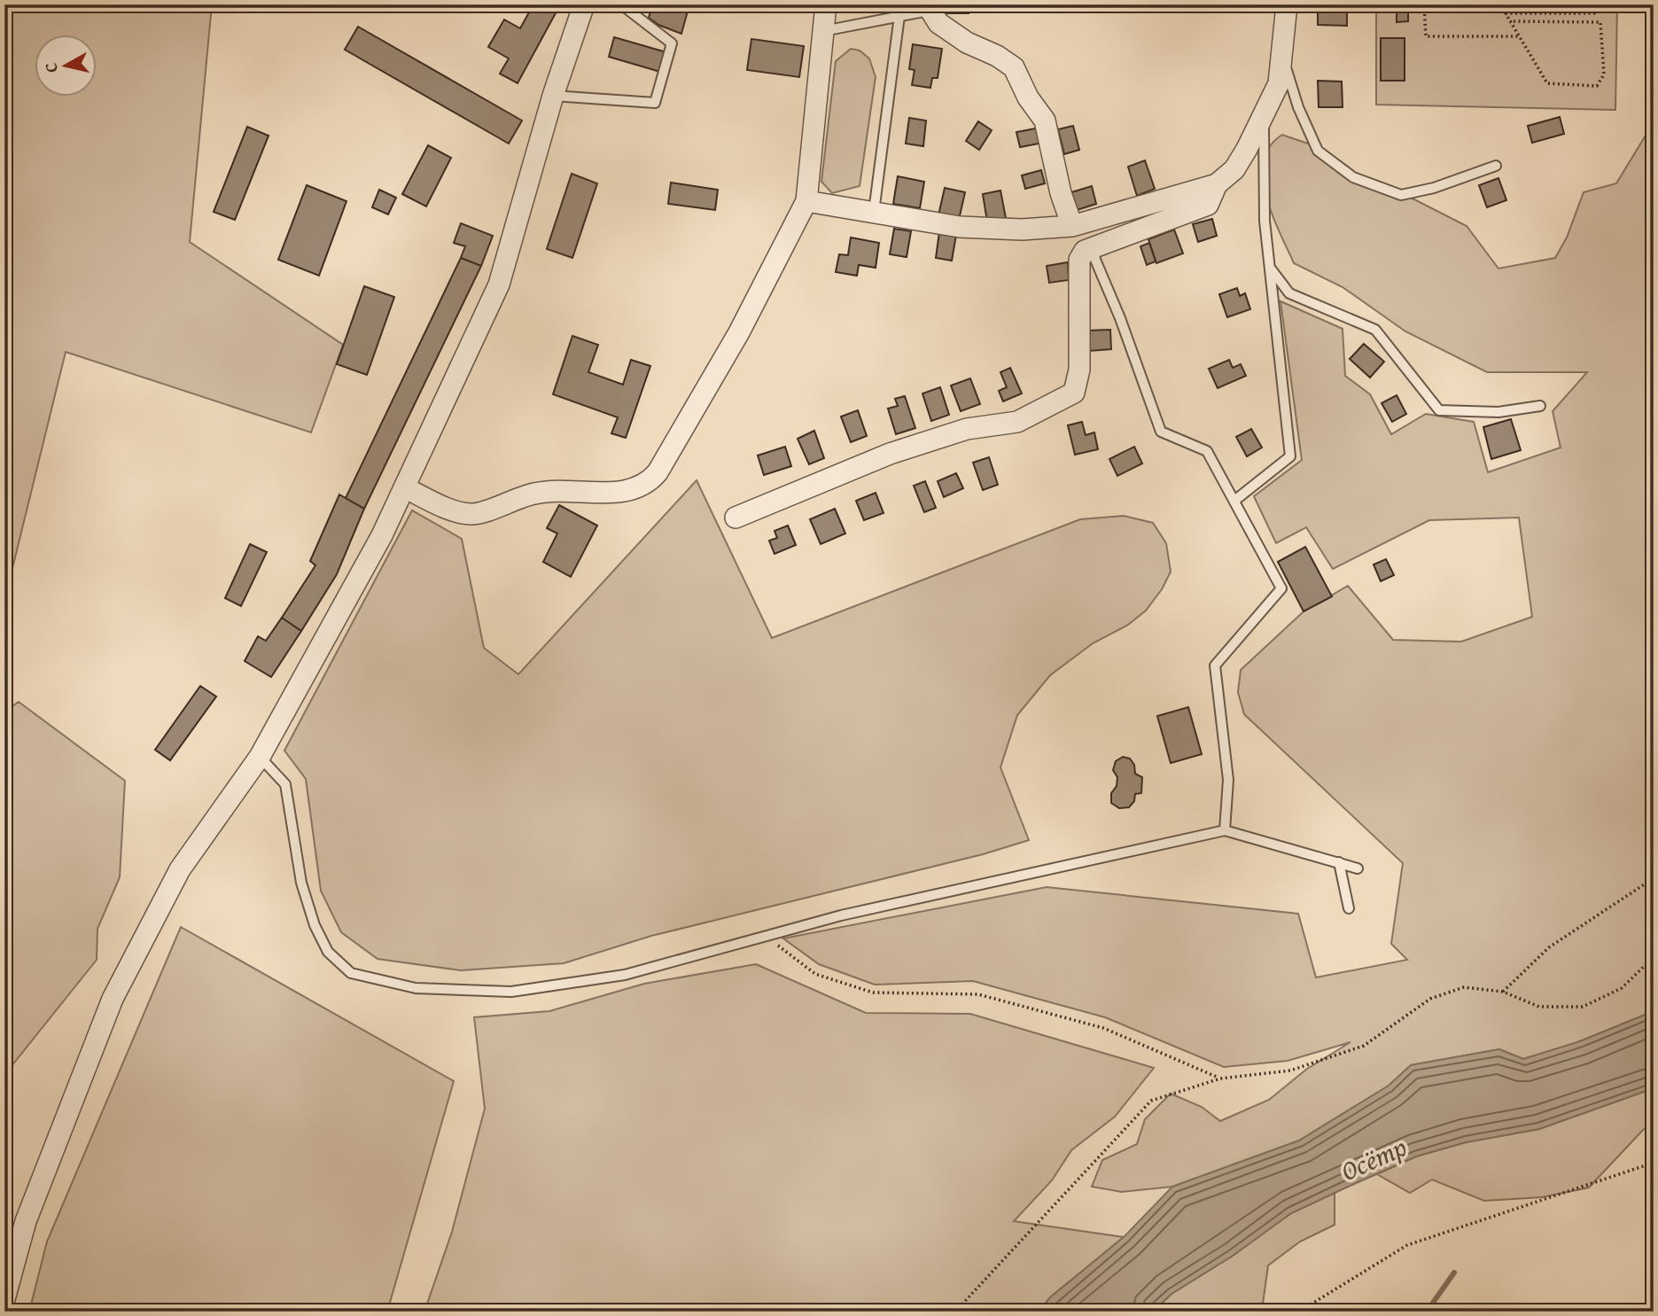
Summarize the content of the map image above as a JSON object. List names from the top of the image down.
{
  "water": ["Осётр"],
  "north": "left"
}
